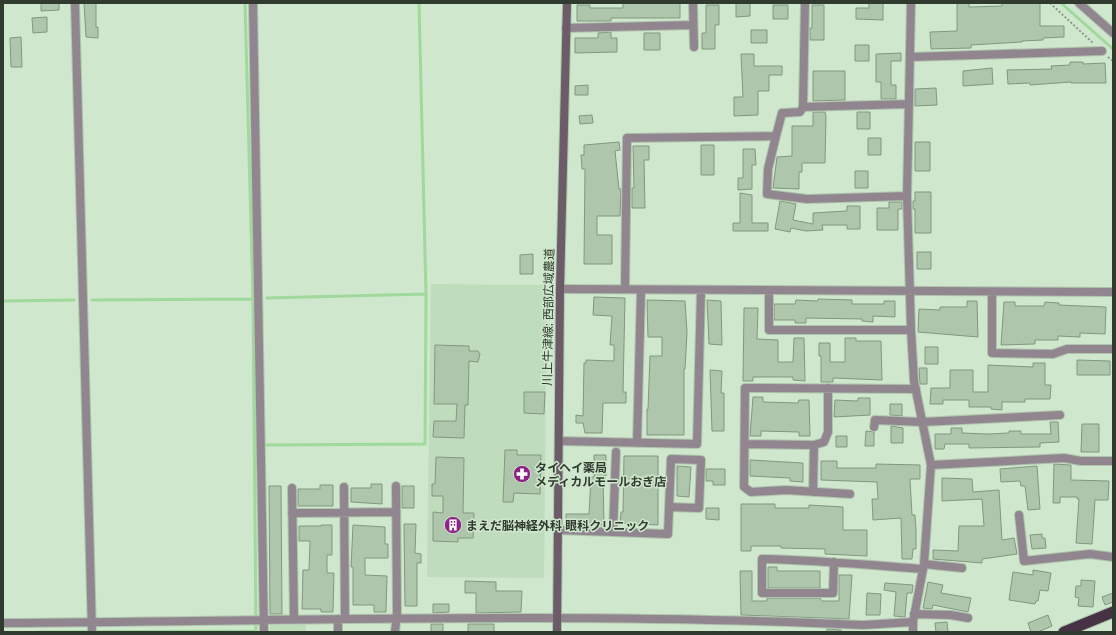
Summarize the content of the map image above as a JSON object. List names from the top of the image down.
{
  "streets": {
    "main road": ["川上牛津線; 西部広域農道"]
  },
  "places": {
    "pharmacy": ["タイヘイ薬局 メディカルモールおぎ店"],
    "building": ["まえだ脳神経外科 眼科クリニック"]
  }
}
